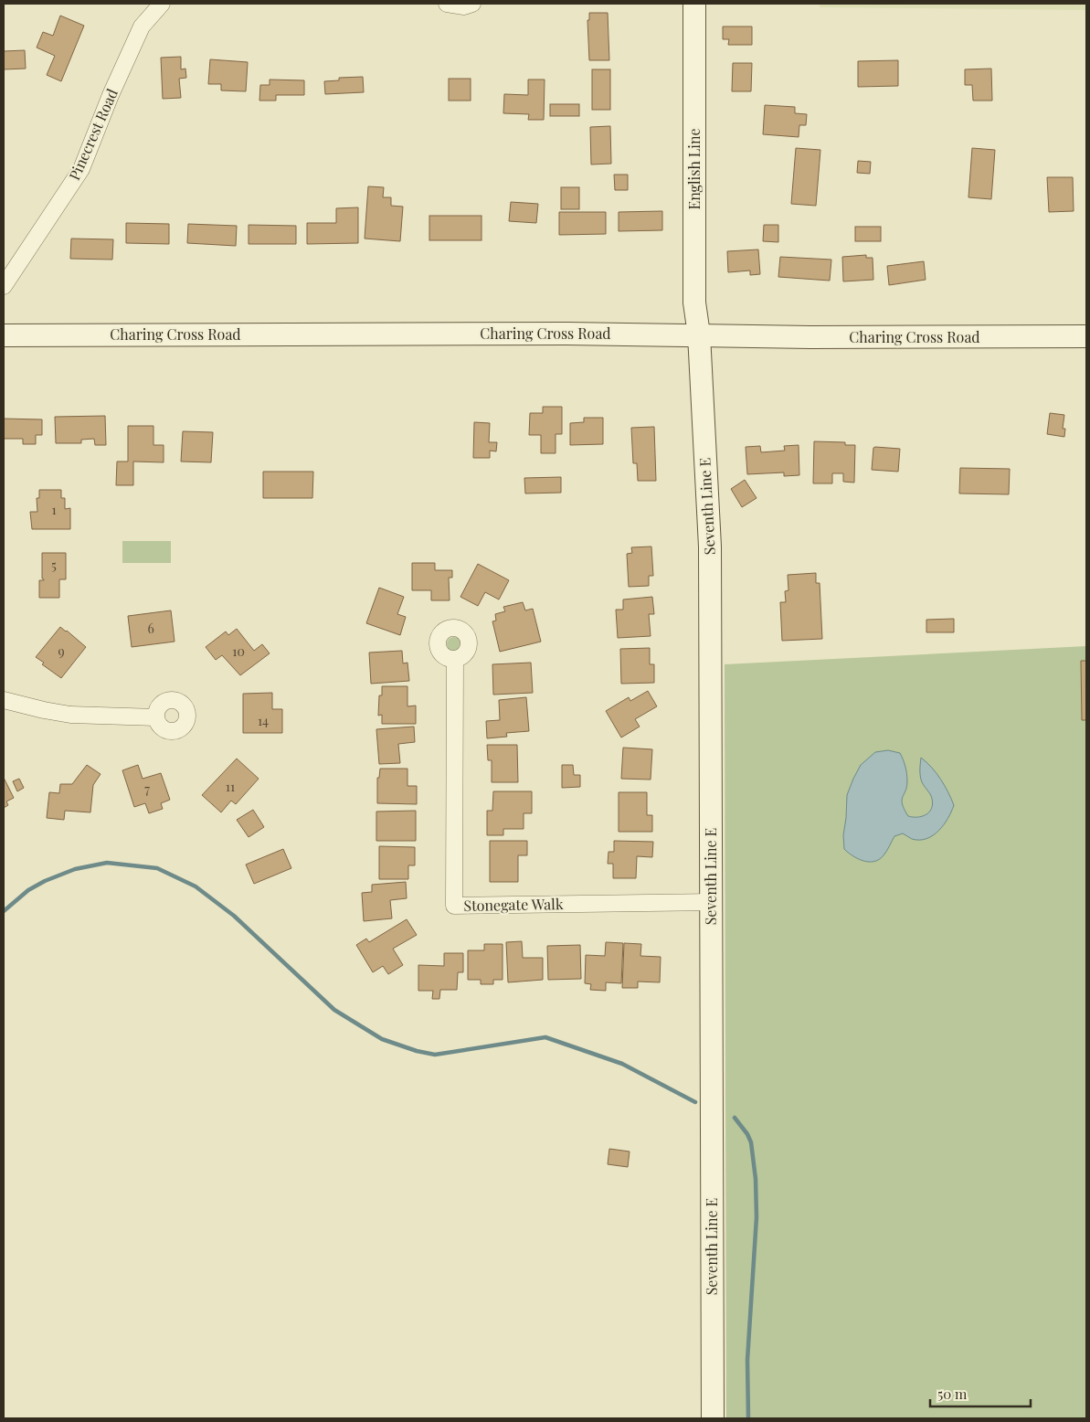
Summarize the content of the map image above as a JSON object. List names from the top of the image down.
{
  "streets": {
    "street": [
      "Pinecrest Road",
      "English Line",
      "Charing Cross Road",
      "Seventh Line E",
      "Stonegate Walk"
    ]
  },
  "crossings": [
    ["English Line", "Charing Cross Road"],
    ["English Line", "Seventh Line E"],
    ["Charing Cross Road", "Seventh Line E"],
    ["Seventh Line E", "Stonegate Walk"]
  ],
  "house_numbers": [
    "1",
    "5",
    "6",
    "9",
    "10",
    "14",
    "11",
    "7"
  ],
  "scale_bar": "50 m"
}
